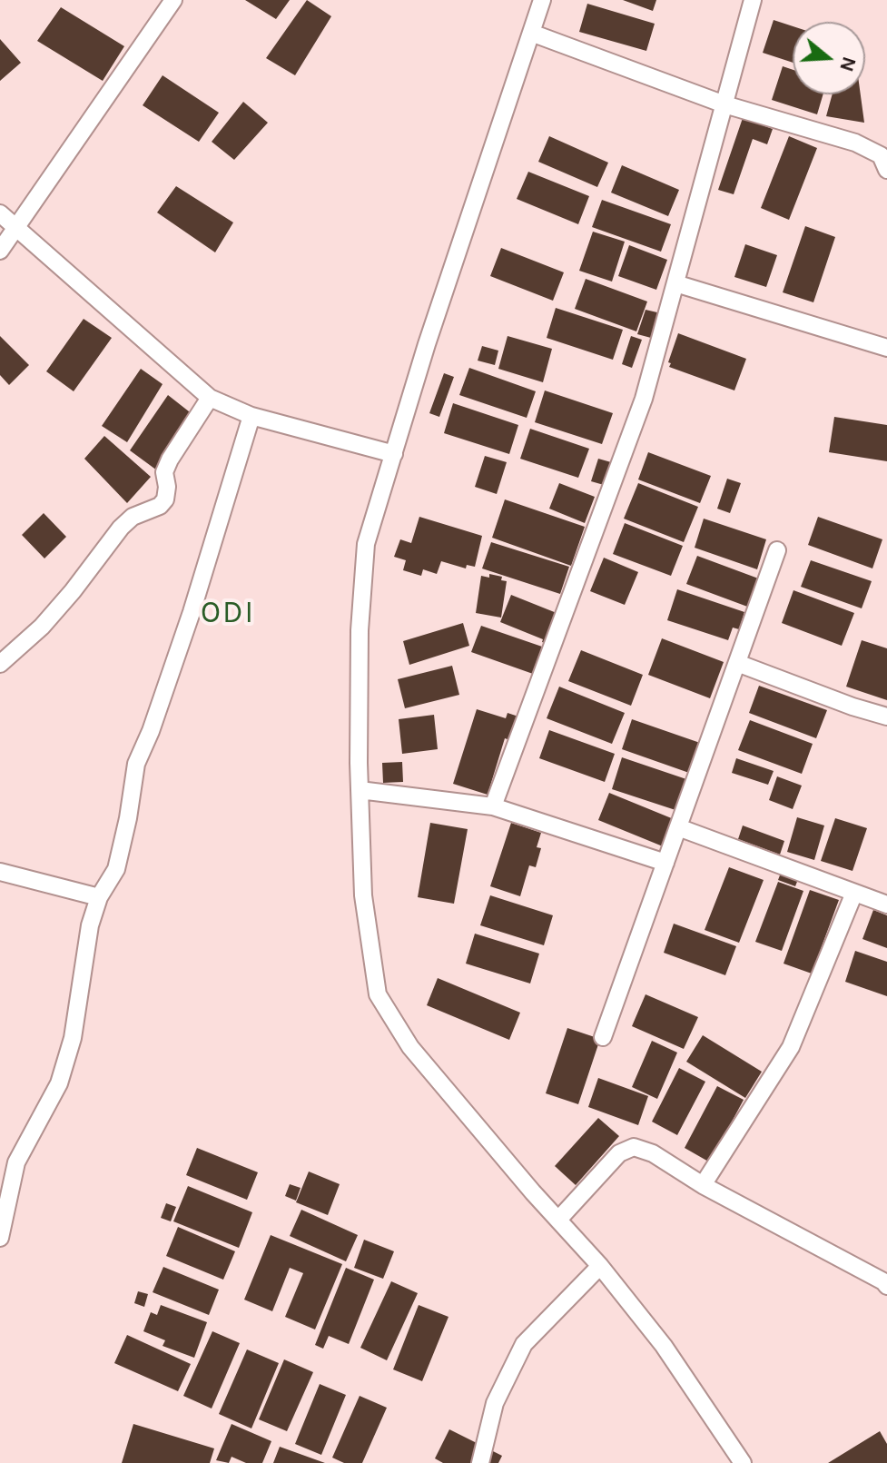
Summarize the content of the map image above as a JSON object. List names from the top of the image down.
{
  "districts": ["ODI"],
  "north": "right"
}
